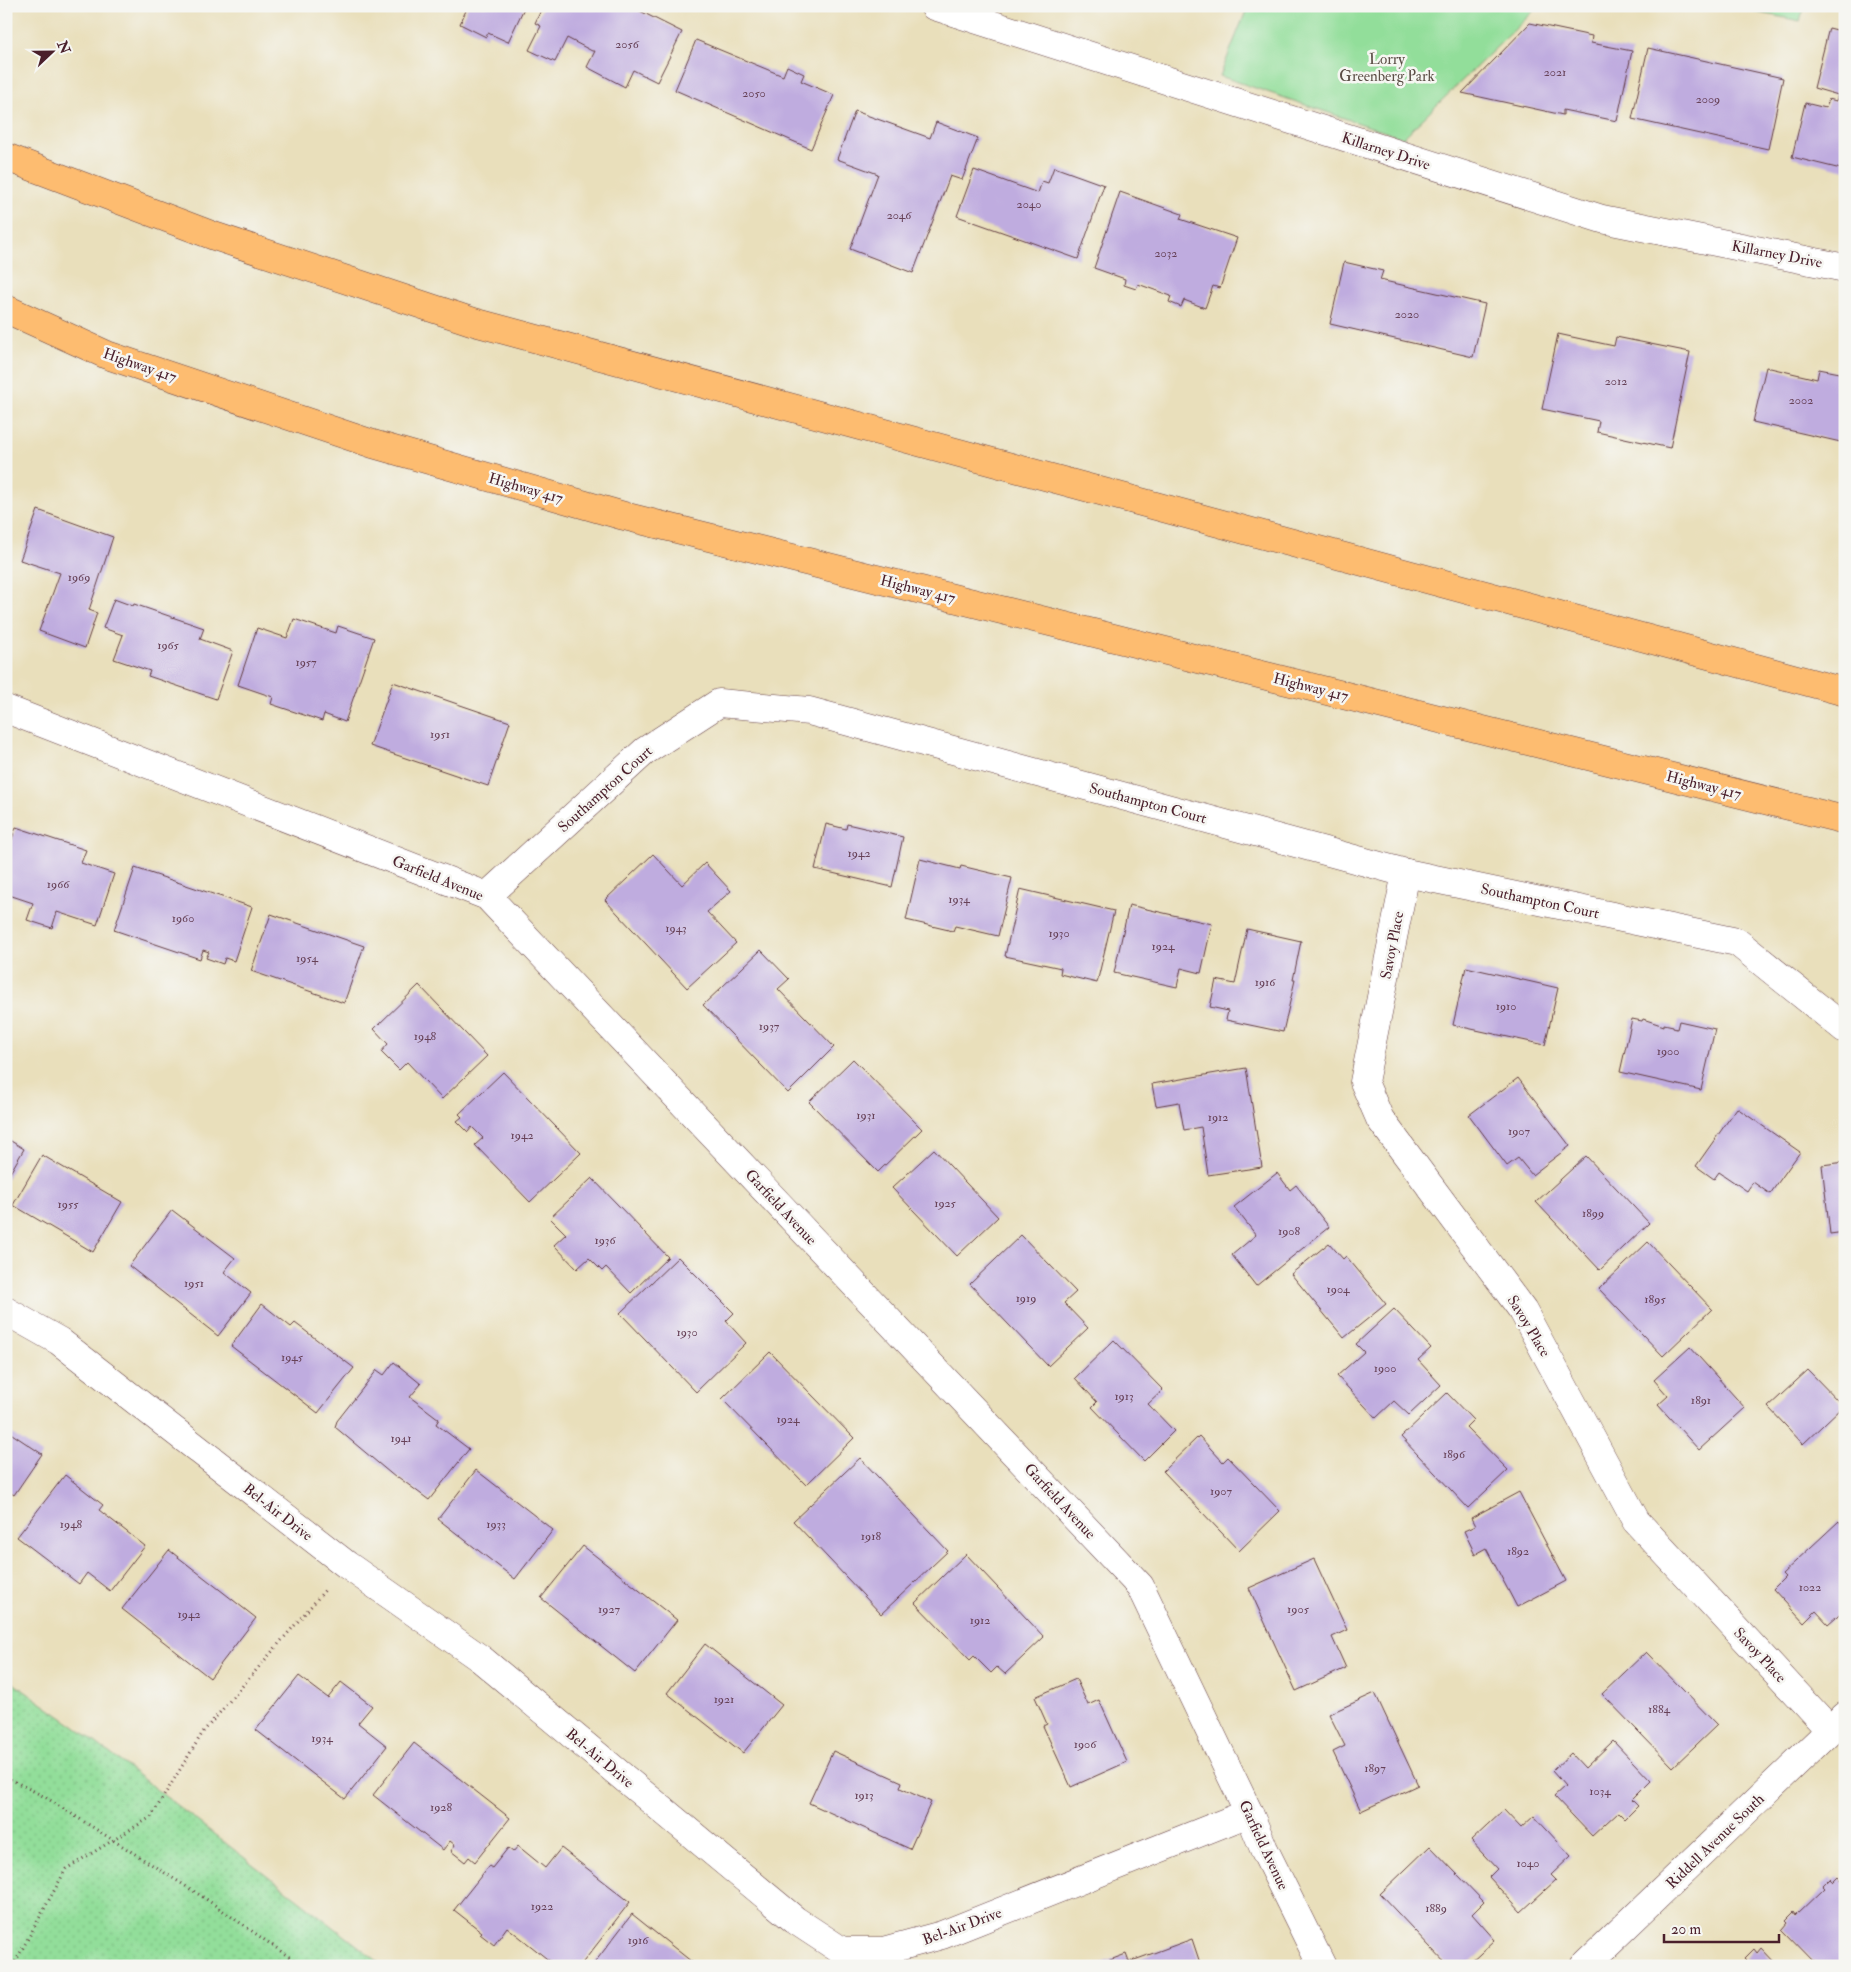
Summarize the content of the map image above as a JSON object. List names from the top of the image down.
{
  "streets": {
    "highway": ["Highway 417"],
    "street": [
      "Killarney Drive",
      "Southampton Court",
      "Garfield Avenue",
      "Savoy Place",
      "Bel-Air Drive",
      "Riddell Avenue South"
    ]
  },
  "crossings": [
    ["Southampton Court", "Garfield Avenue"],
    ["Southampton Court", "Savoy Place"],
    ["Garfield Avenue", "Bel-Air Drive"],
    ["Savoy Place", "Riddell Avenue South"]
  ],
  "parks": ["Lorry Greenberg Park"],
  "house_numbers": [
    "2056",
    "2021",
    "2050",
    "2009",
    "2040",
    "2046",
    "2032",
    "2020",
    "2012",
    "2002",
    "1969",
    "1965",
    "1957",
    "1951",
    "1942",
    "1966",
    "1934",
    "1960",
    "1943",
    "1930",
    "1924",
    "1954",
    "1916",
    "1910",
    "1937",
    "1948",
    "1900",
    "1931",
    "1912",
    "1907",
    "1942",
    "1925",
    "1955",
    "1899",
    "1908",
    "1936",
    "1951",
    "1904",
    "1919",
    "1895",
    "1930",
    "1945",
    "1900",
    "1913",
    "1891",
    "1924",
    "1941",
    "1896",
    "1907",
    "1948",
    "1933",
    "1918",
    "1892",
    "1022",
    "1927",
    "1905",
    "1942",
    "1912",
    "1921",
    "1884",
    "1934",
    "1906",
    "1897",
    "1034",
    "1913",
    "1928",
    "1040",
    "1922",
    "1889",
    "1916"
  ],
  "scale_bar": "20 m",
  "north": "right"
}
